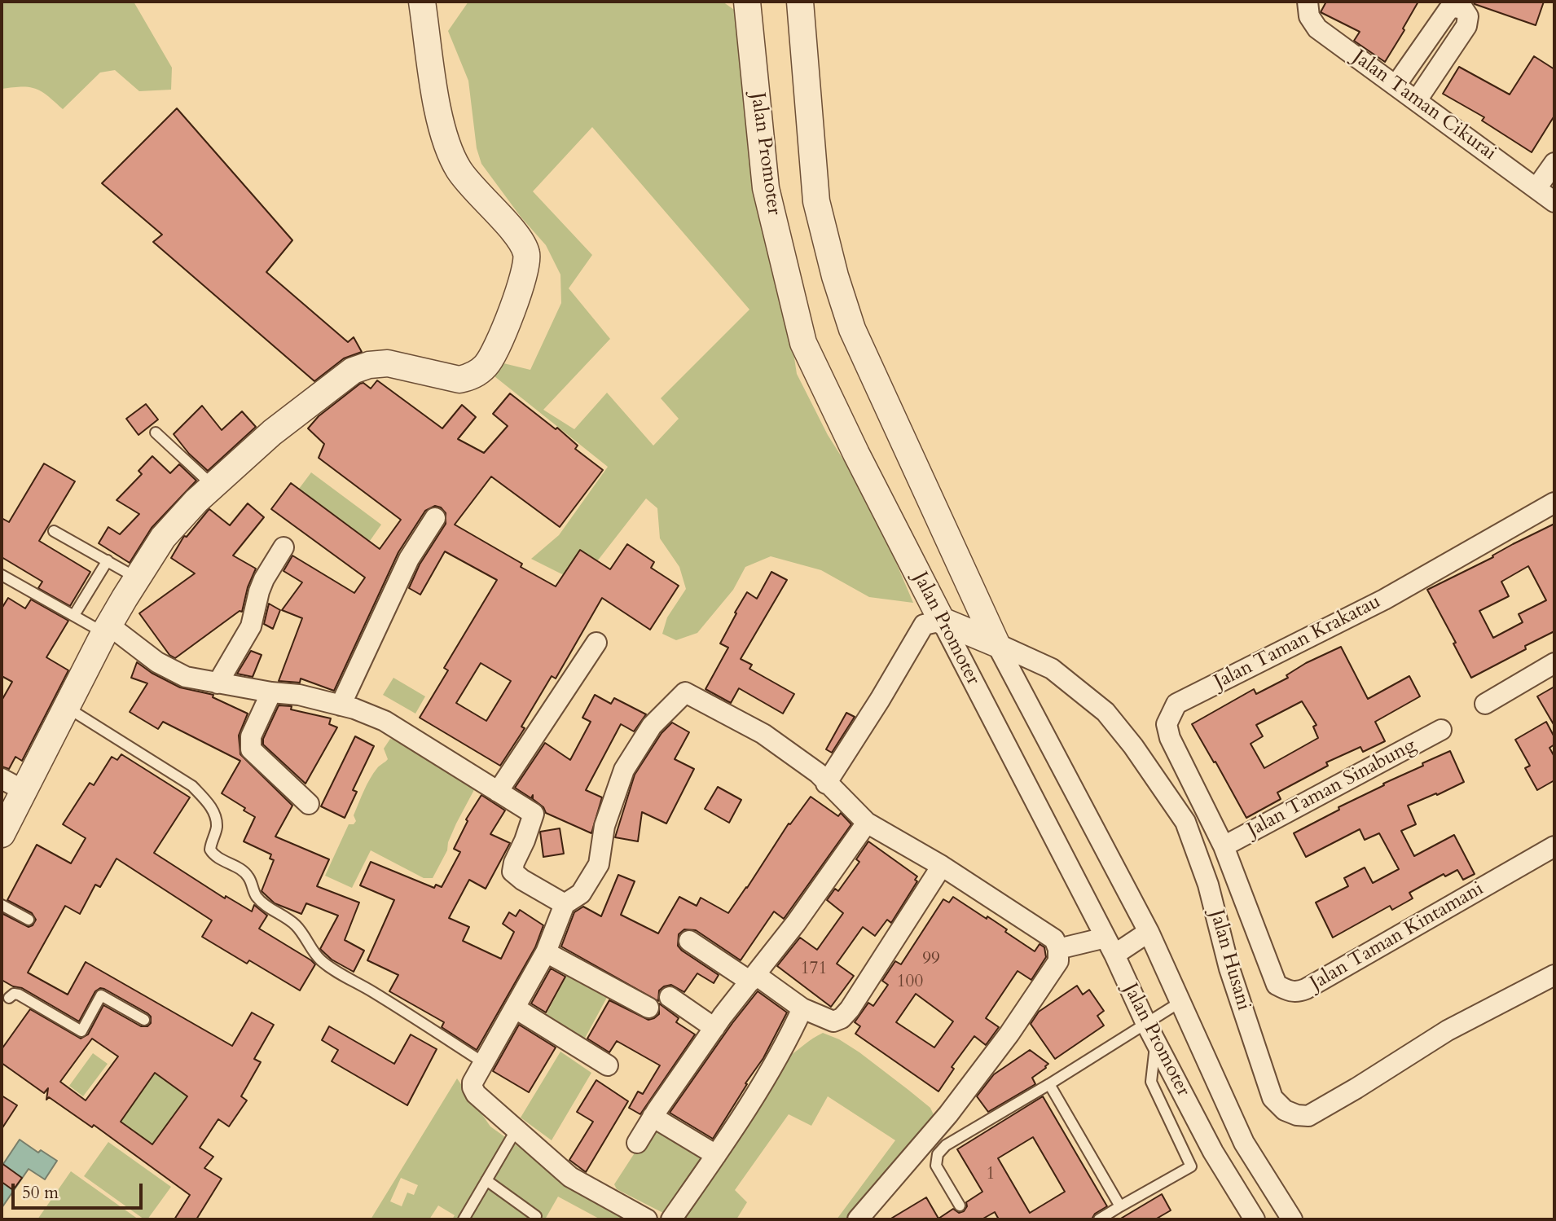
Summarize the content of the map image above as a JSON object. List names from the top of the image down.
{
  "streets": {
    "street": [
      "Jalan Taman Cikurai",
      "Jalan Promoter",
      "Jalan Taman Krakatau",
      "Jalan Taman Sinabung",
      "Jalan Taman Kintamani",
      "Jalan Husani"
    ]
  },
  "crossings": [
    ["Jalan Promoter", "Jalan Husani"],
    ["Jalan Taman Krakatau", "Jalan Taman Sinabung"],
    ["Jalan Taman Krakatau", "Jalan Taman Kintamani"],
    ["Jalan Taman Sinabung", "Jalan Taman Kintamani"]
  ],
  "house_numbers": [
    "99",
    "171",
    "100",
    "1"
  ],
  "scale_bar": "50 m"
}
